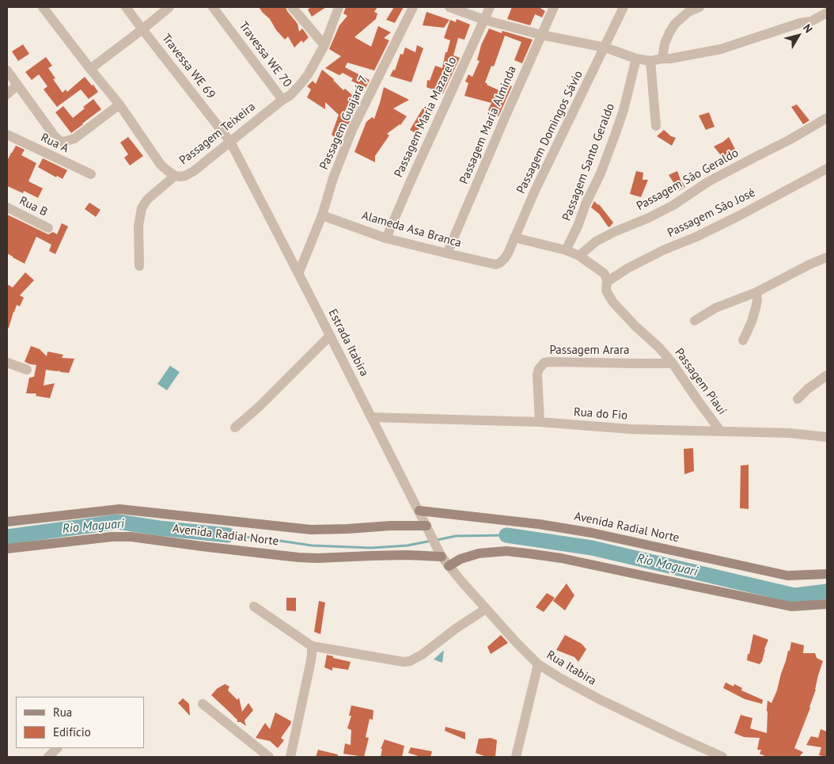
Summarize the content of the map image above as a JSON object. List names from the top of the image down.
{
  "streets": {
    "main road": ["Avenida Radial Norte"],
    "street": [
      "Travessa WE 70",
      "Travessa WE 69",
      "Passagem Maria Mazarelo",
      "Passagem Guajará 7",
      "Passagem Maria Alminda",
      "Passagem Domingos Sávio",
      "Passagem Teixeira",
      "Rua A",
      "Passagem Santo Geraldo",
      "Passagem São Geraldo",
      "Rua B",
      "Passagem São José",
      "Alameda Asa Branca",
      "Estrada Itabira",
      "Passagem Arara",
      "Passagem Piauí",
      "Rua do Fio",
      "Rua Itabira"
    ]
  },
  "crossings": [
    ["Travessa WE 70", "Passagem Teixeira"],
    ["Travessa WE 69", "Passagem Teixeira"],
    ["Travessa WE 69", "Estrada Itabira"],
    ["Passagem Maria Mazarelo", "Alameda Asa Branca"],
    ["Passagem Guajará 7", "Alameda Asa Branca"],
    ["Passagem Guajará 7", "Estrada Itabira"],
    ["Passagem Maria Alminda", "Alameda Asa Branca"],
    ["Passagem Domingos Sávio", "Alameda Asa Branca"],
    ["Passagem Teixeira", "Estrada Itabira"],
    ["Passagem São José", "Passagem Piauí"],
    ["Estrada Itabira", "Rua do Fio"],
    ["Estrada Itabira", "Avenida Radial Norte"],
    ["Estrada Itabira", "Rua Itabira"],
    ["Passagem Arara", "Passagem Piauí"],
    ["Passagem Arara", "Rua do Fio"],
    ["Passagem Piauí", "Rua do Fio"],
    ["Avenida Radial Norte", "Rua Itabira"]
  ],
  "water": ["Rio Maguari"],
  "legend": ["Rua", "Edifício"],
  "north": "top right"
}
